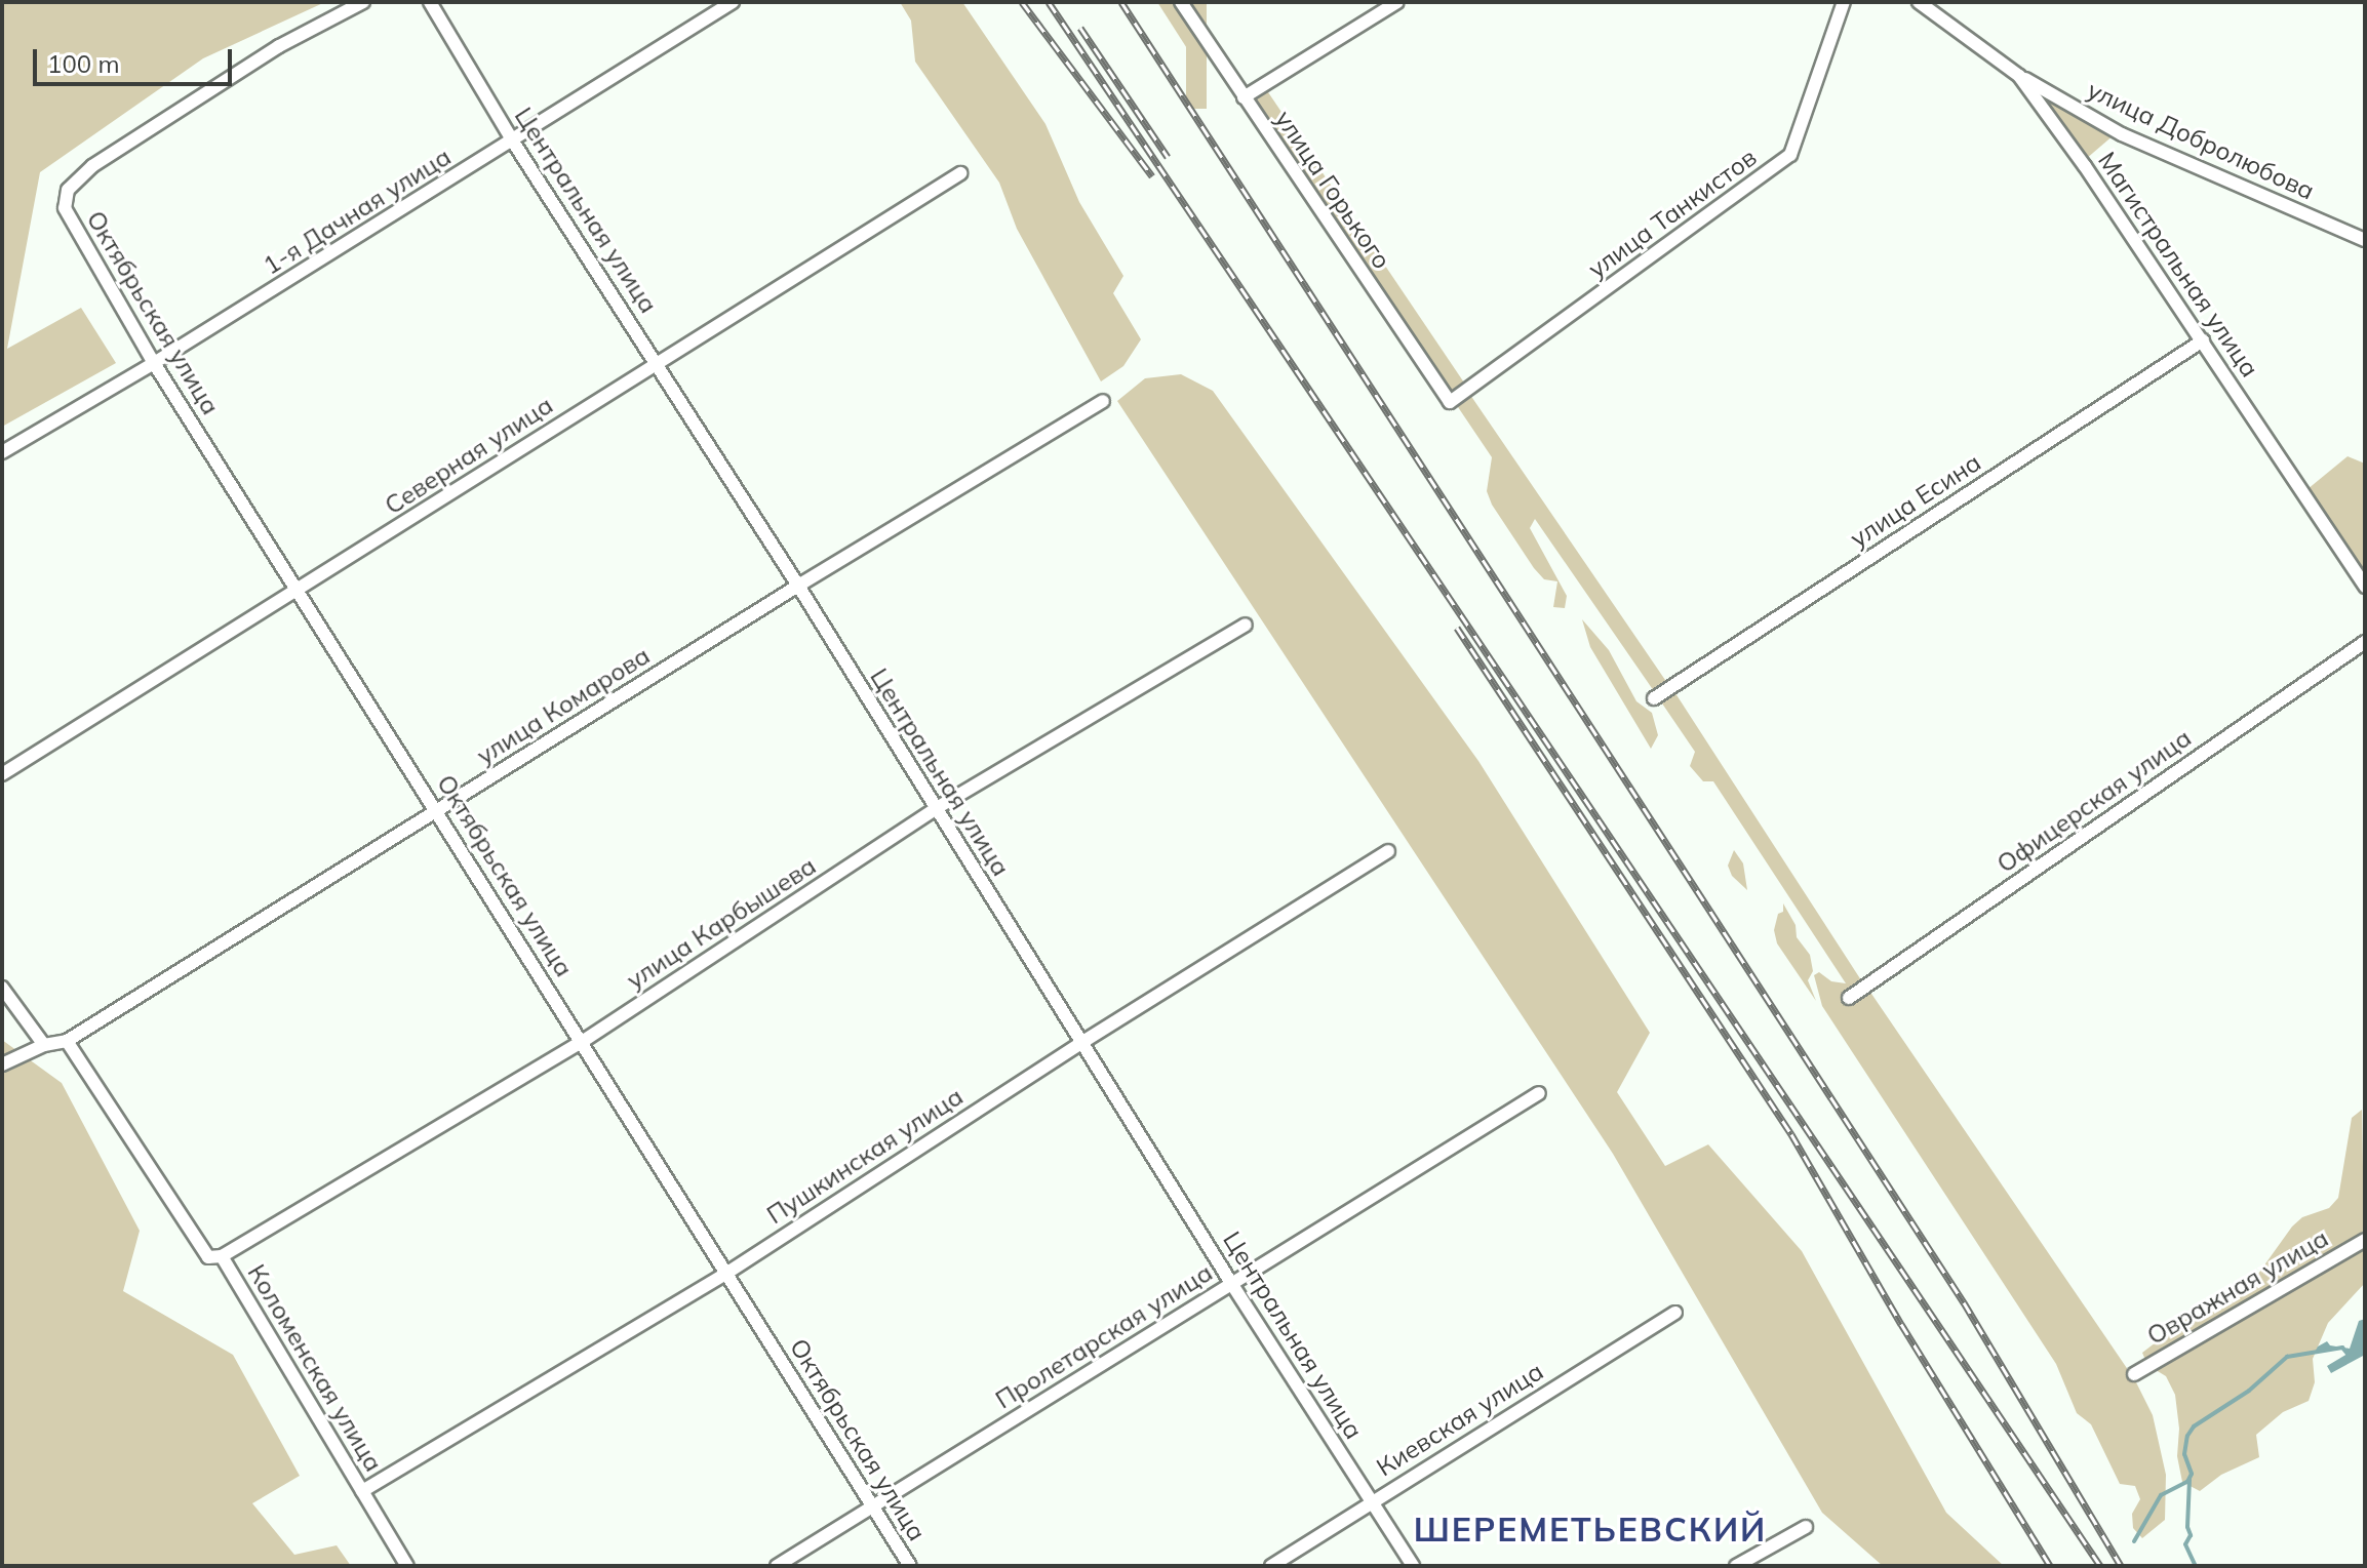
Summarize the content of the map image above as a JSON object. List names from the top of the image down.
{
  "streets": {
    "street": [
      "улица Добролюбова",
      "улица Горького",
      "Центральная улица",
      "1-я Дачная улица",
      "улица Танкистов",
      "Магистральная улица",
      "Октябрьская улица",
      "Северная улица",
      "улица Есина",
      "улица Комарова",
      "Офицерская улица",
      "улица Карбышева",
      "Пушкинская улица",
      "Овражная улица",
      "Пролетарская улица",
      "Коломенская улица",
      "Киевская улица"
    ]
  },
  "crossings": [
    ["улица Добролюбова", "Магистральная улица"],
    ["улица Горького", "улица Танкистов"],
    ["Центральная улица", "1-я Дачная улица"],
    ["Центральная улица", "Северная улица"],
    ["Центральная улица", "улица Комарова"],
    ["Центральная улица", "улица Карбышева"],
    ["Центральная улица", "Пушкинская улица"],
    ["Центральная улица", "Пролетарская улица"],
    ["Центральная улица", "Киевская улица"],
    ["1-я Дачная улица", "Октябрьская улица"],
    ["Магистральная улица", "улица Есина"],
    ["Октябрьская улица", "Северная улица"],
    ["Октябрьская улица", "улица Комарова"],
    ["Октябрьская улица", "улица Карбышева"],
    ["Октябрьская улица", "Пушкинская улица"],
    ["Октябрьская улица", "Пролетарская улица"],
    ["улица Комарова", "Коломенская улица"],
    ["улица Карбышева", "Коломенская улица"],
    ["Пушкинская улица", "Коломенская улица"]
  ],
  "districts": ["ШЕРЕМЕТЬЕВСКИЙ"],
  "scale_bar": "100 m"
}
